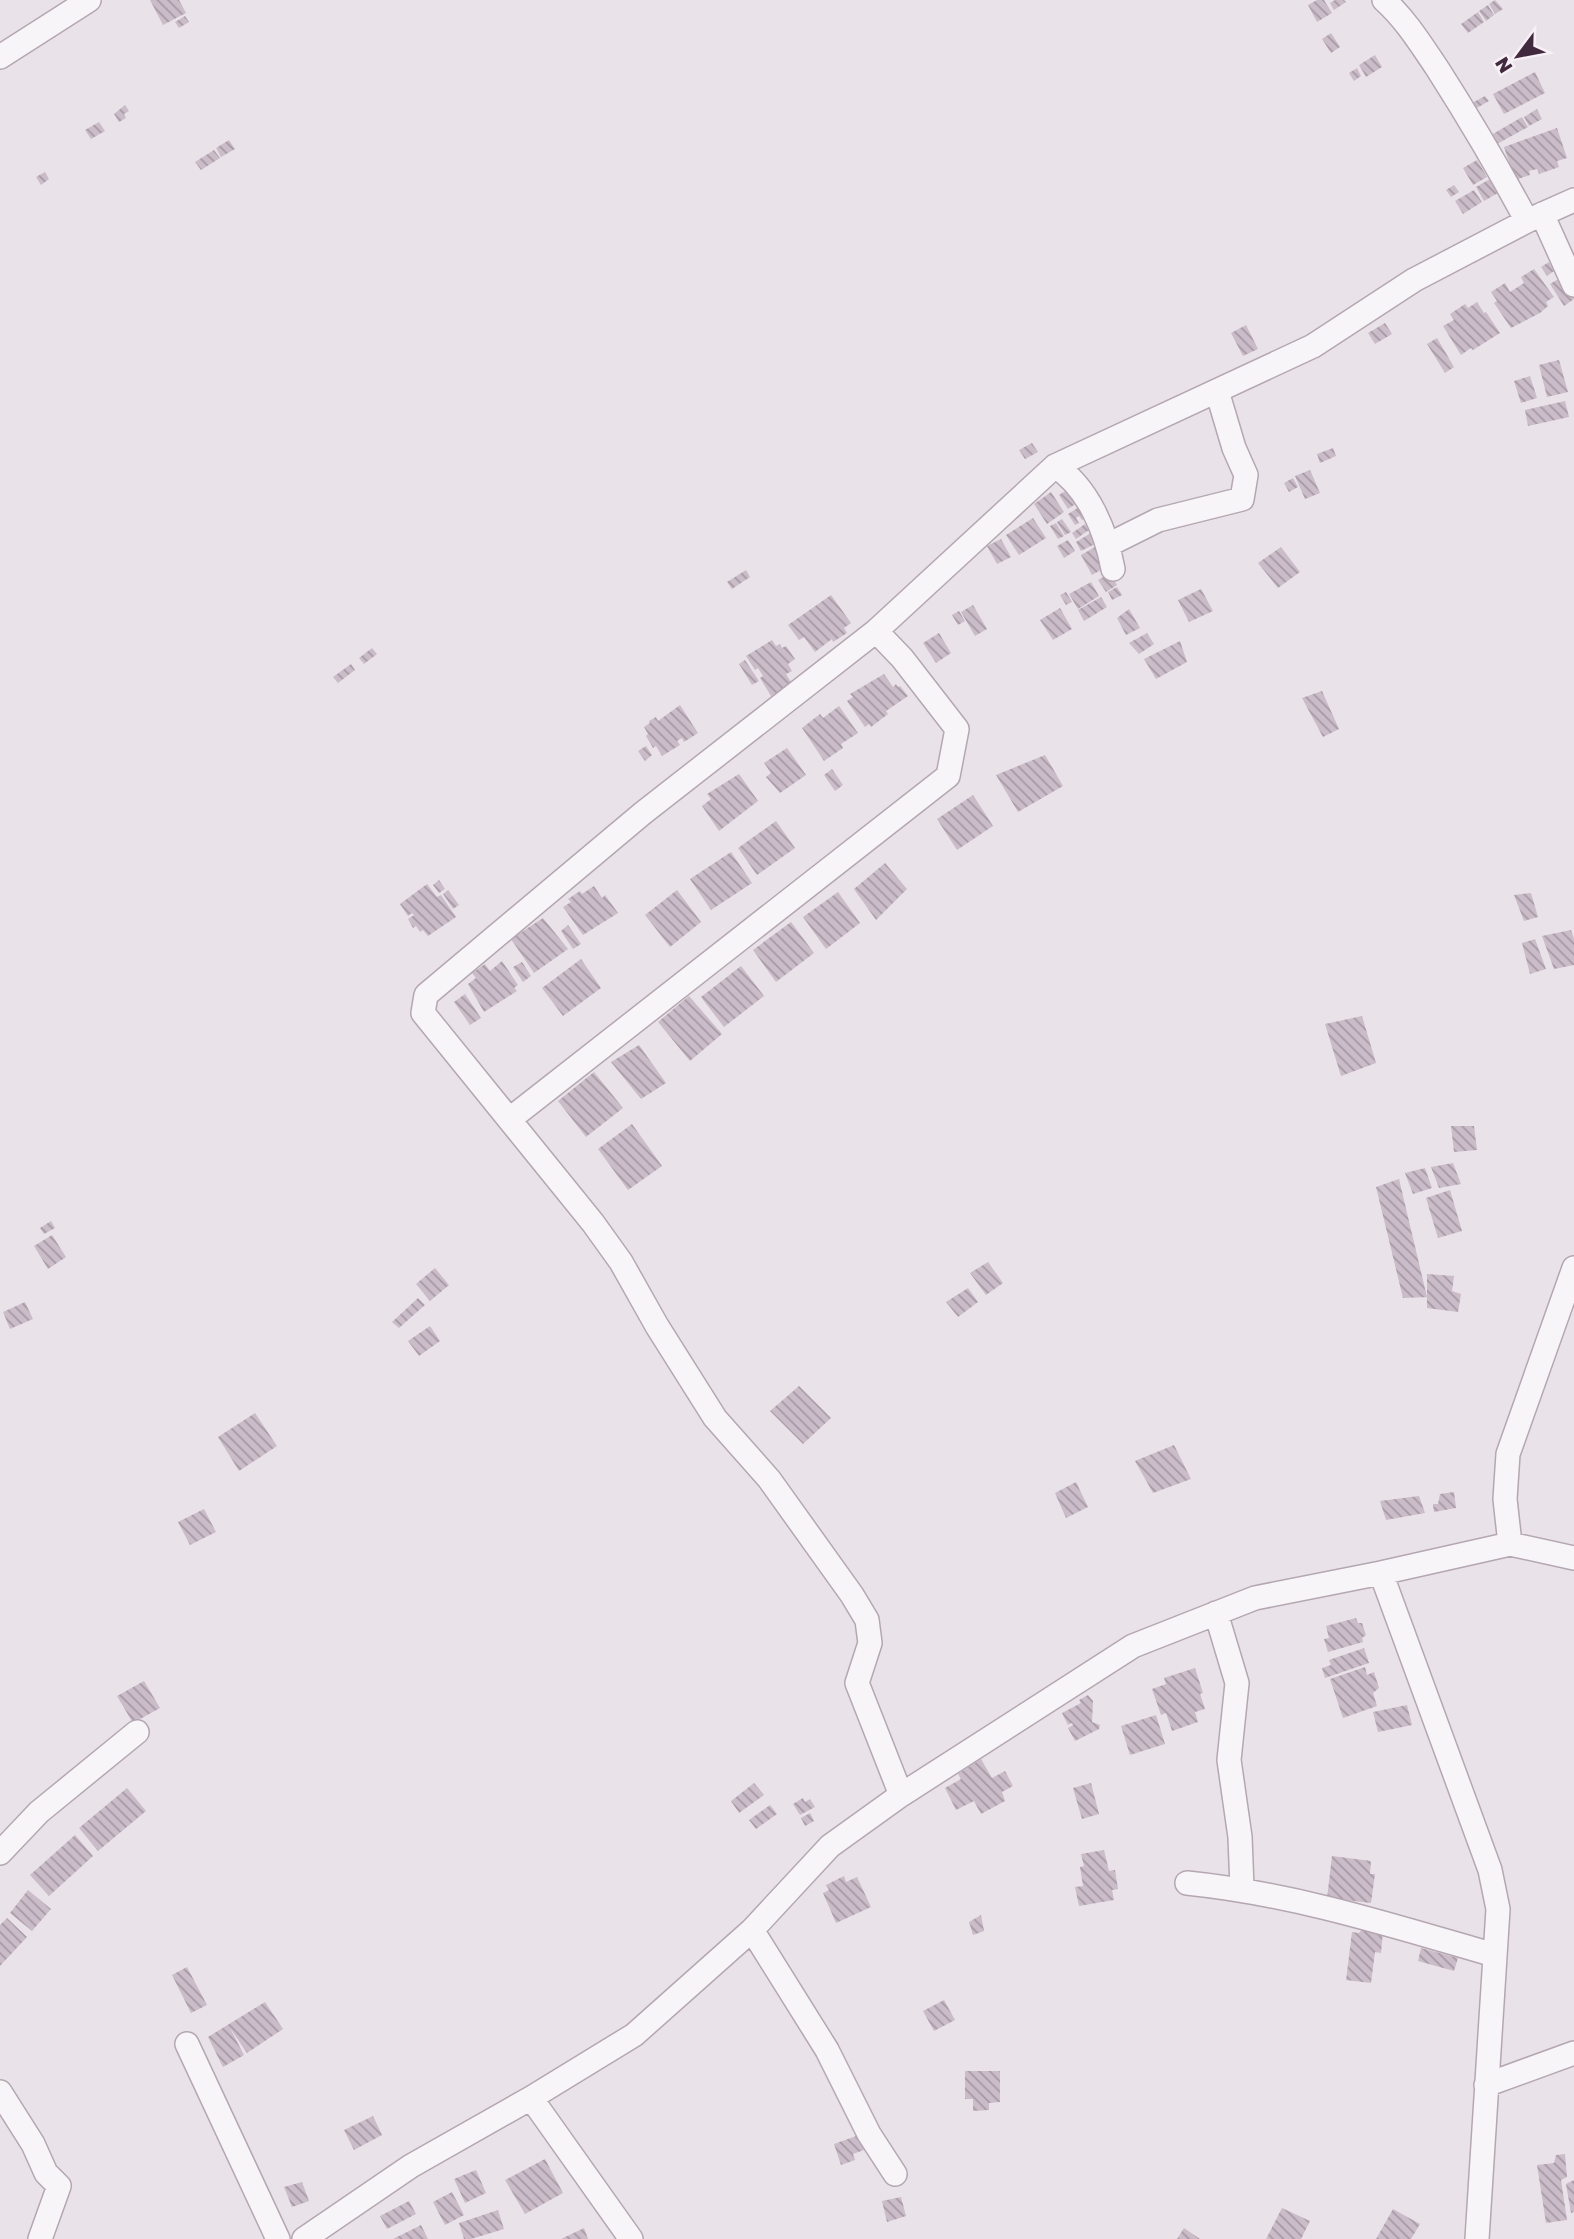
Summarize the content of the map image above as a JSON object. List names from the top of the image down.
{
  "north": "bottom left"
}
